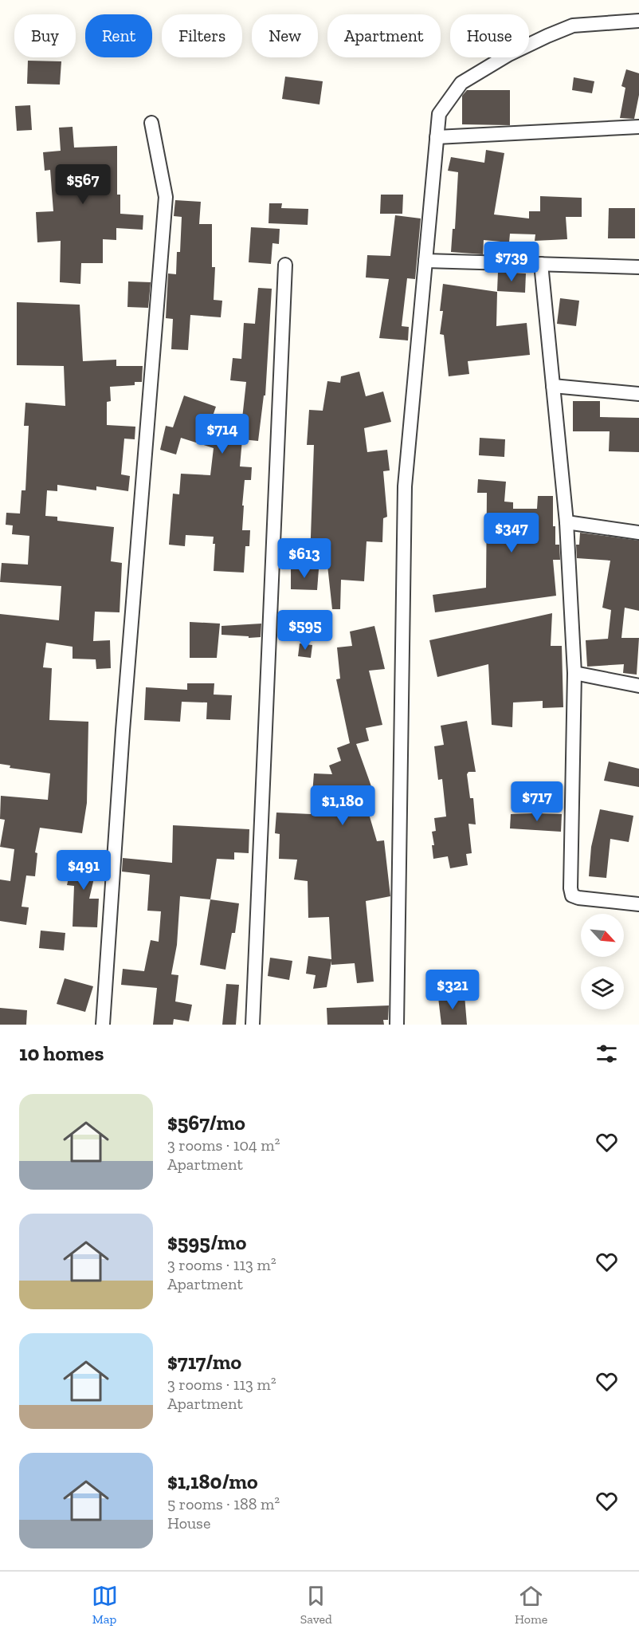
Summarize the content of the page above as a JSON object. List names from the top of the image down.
{
  "north": "bottom right",
  "page": {
    "chip": [
      "Buy",
      "Rent",
      "Filters",
      "New",
      "Apartment",
      "House"
    ],
    "price": [
      "$567",
      "$739",
      "$714",
      "$347",
      "$613",
      "$595",
      "$717",
      "$1,180",
      "$491",
      "$321"
    ],
    "heading": "10 homes",
    "list": [
      {
        "name": "$567/mo",
        "note": "3 rooms · 104 m² · Apartment"
      },
      {
        "name": "$595/mo",
        "note": "3 rooms · 113 m² · Apartment"
      },
      {
        "name": "$717/mo",
        "note": "3 rooms · 113 m² · Apartment"
      },
      {
        "name": "$1,180/mo",
        "note": "5 rooms · 188 m² · House"
      }
    ],
    "tabs": ["Map", "Saved", "Home"]
  }
}
